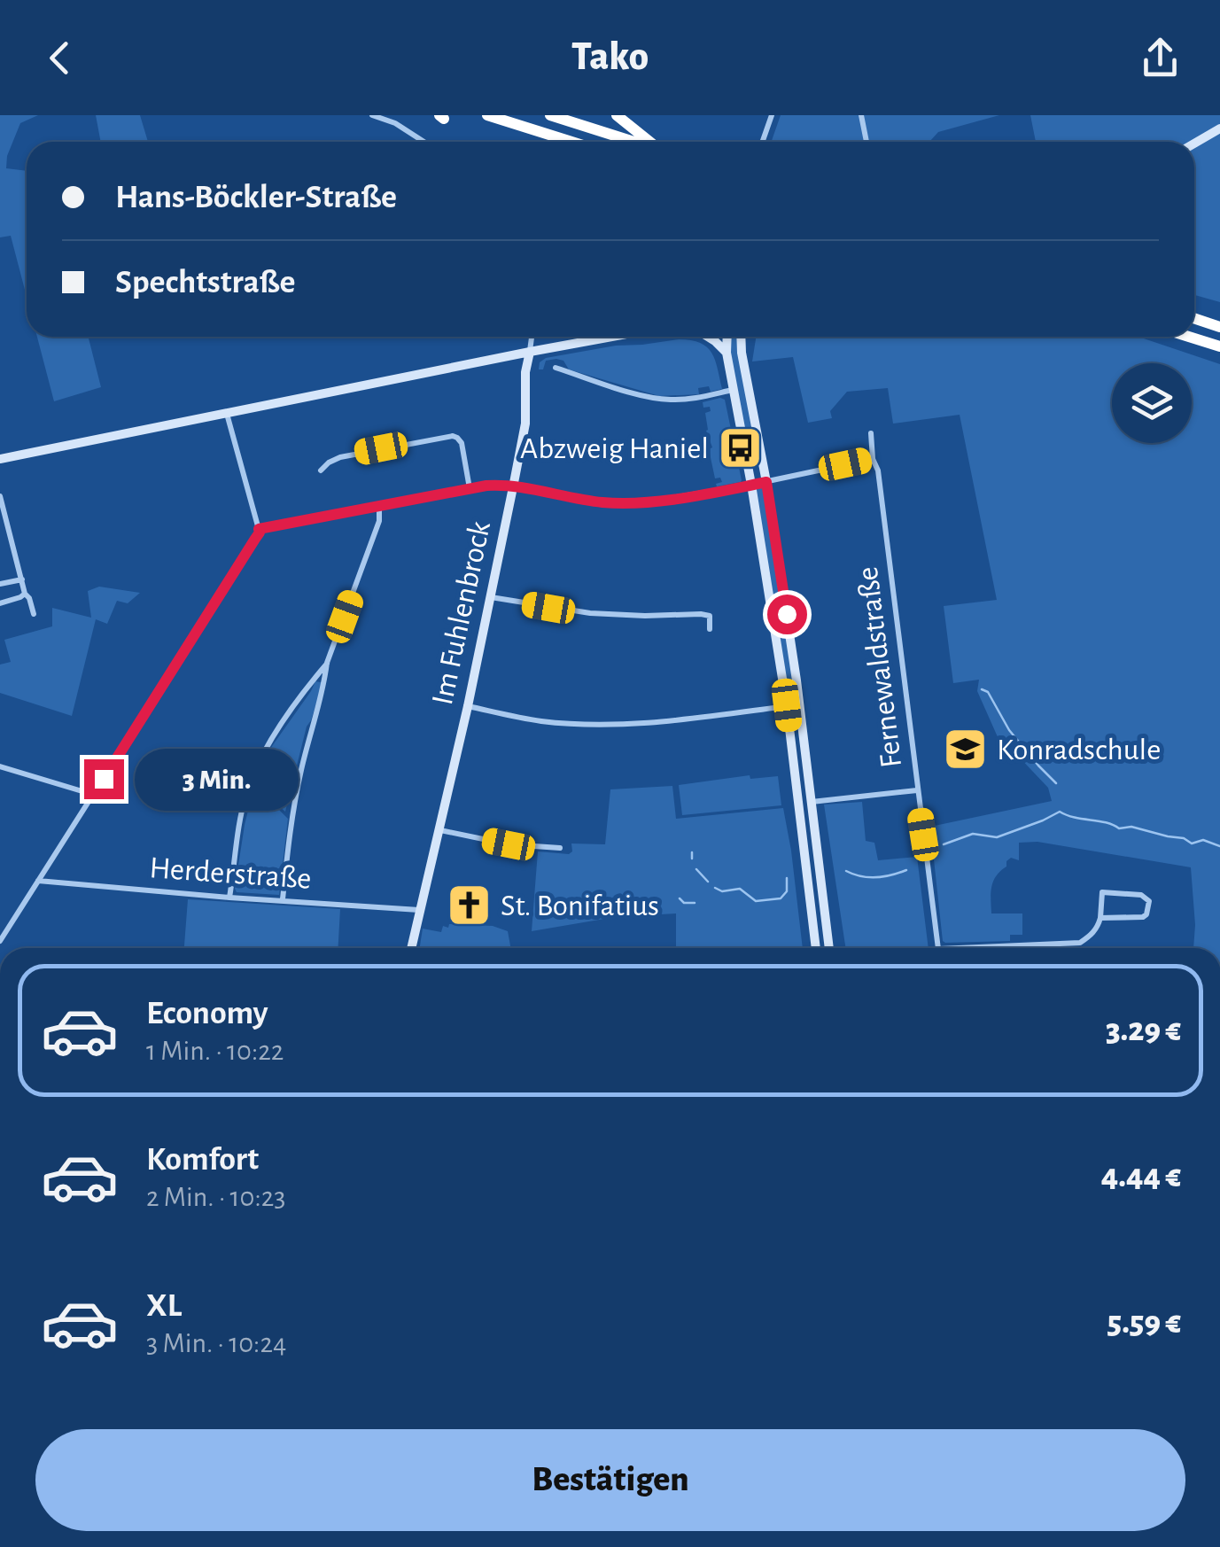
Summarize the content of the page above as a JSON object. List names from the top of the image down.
{
  "streets": {
    "main road": ["Im Fuhlenbrock"],
    "street": ["Fernewaldstraße", "Herderstraße"]
  },
  "crossings": [
    ["Im Fuhlenbrock", "Herderstraße"]
  ],
  "places": {
    "bus stop": ["Abzweig Haniel"],
    "school or university": ["Konradschule"],
    "church": ["St. Bonifatius"]
  },
  "page": {
    "header": "Tako",
    "banner": ["Hans-Böckler-Straße", "Spechtstraße"],
    "bubble": "3 Min.",
    "list": [
      {
        "name": "Economy",
        "note": "1 Min. · 10:22",
        "value": "3.29 €"
      },
      {
        "name": "Komfort",
        "note": "2 Min. · 10:23",
        "value": "4.44 €"
      },
      {
        "name": "XL",
        "note": "3 Min. · 10:24",
        "value": "5.59 €"
      }
    ],
    "buttons": "Bestätigen"
  }
}
